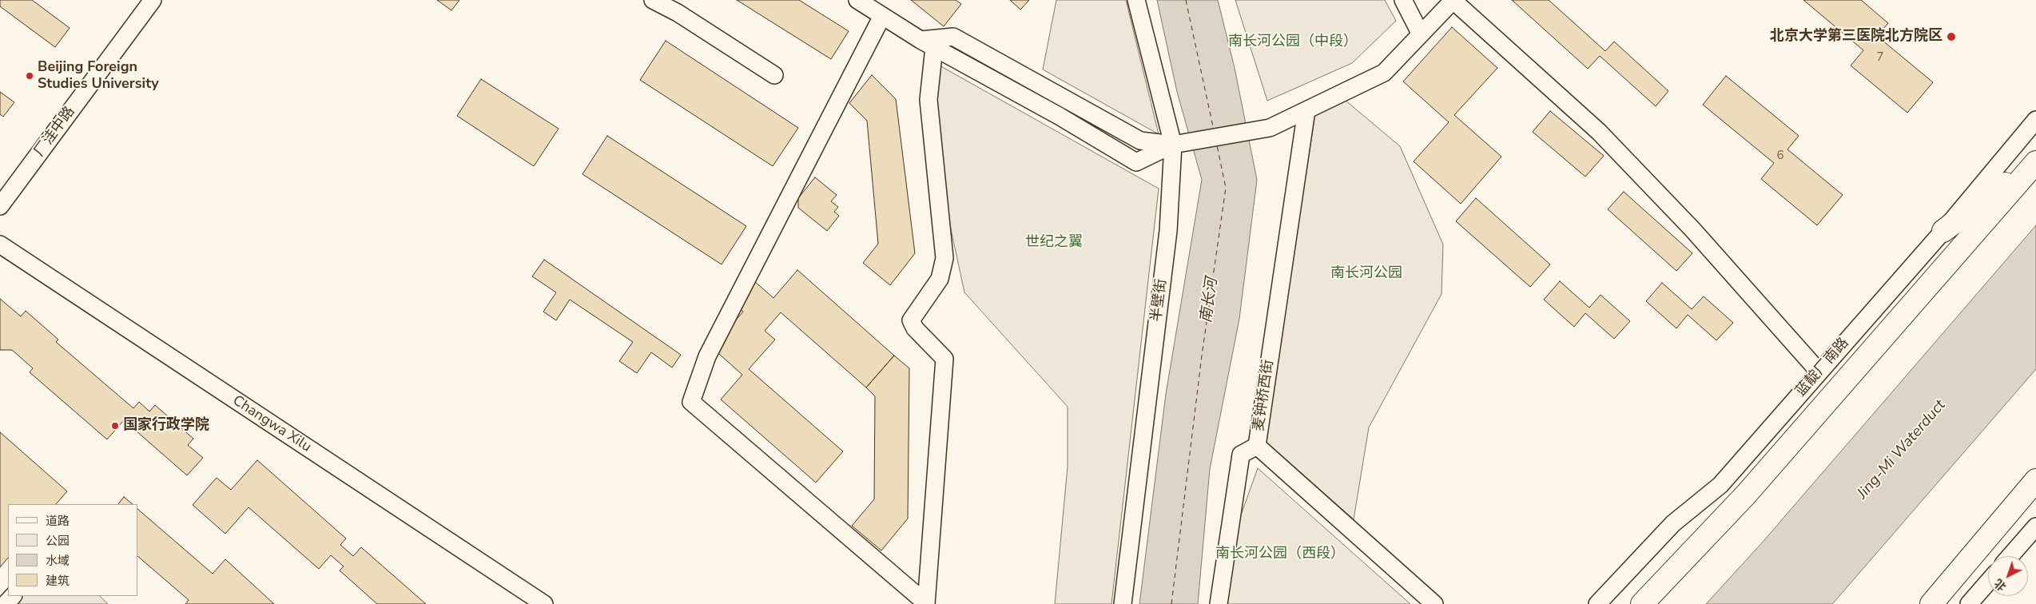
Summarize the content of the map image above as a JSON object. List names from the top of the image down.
{
  "streets": {
    "highway": ["蓝靛厂南路"],
    "street": [
      "厂洼中路",
      "半壁街",
      "麦钟桥西街",
      "Changwa Xilu"
    ]
  },
  "water": ["南长河", "Jing-Mi Waterduct"],
  "parks": [
    "南长河公园（中段）",
    "世纪之翼",
    "南长河公园",
    "南长河公园（西段）"
  ],
  "places": ["北京大学第三医院北方院区", "Beijing Foreign Studies University", "国家行政学院"],
  "house_numbers": ["7", "6"],
  "legend": [
    "道路",
    "公园",
    "水域",
    "建筑"
  ],
  "north": "bottom left"
}
